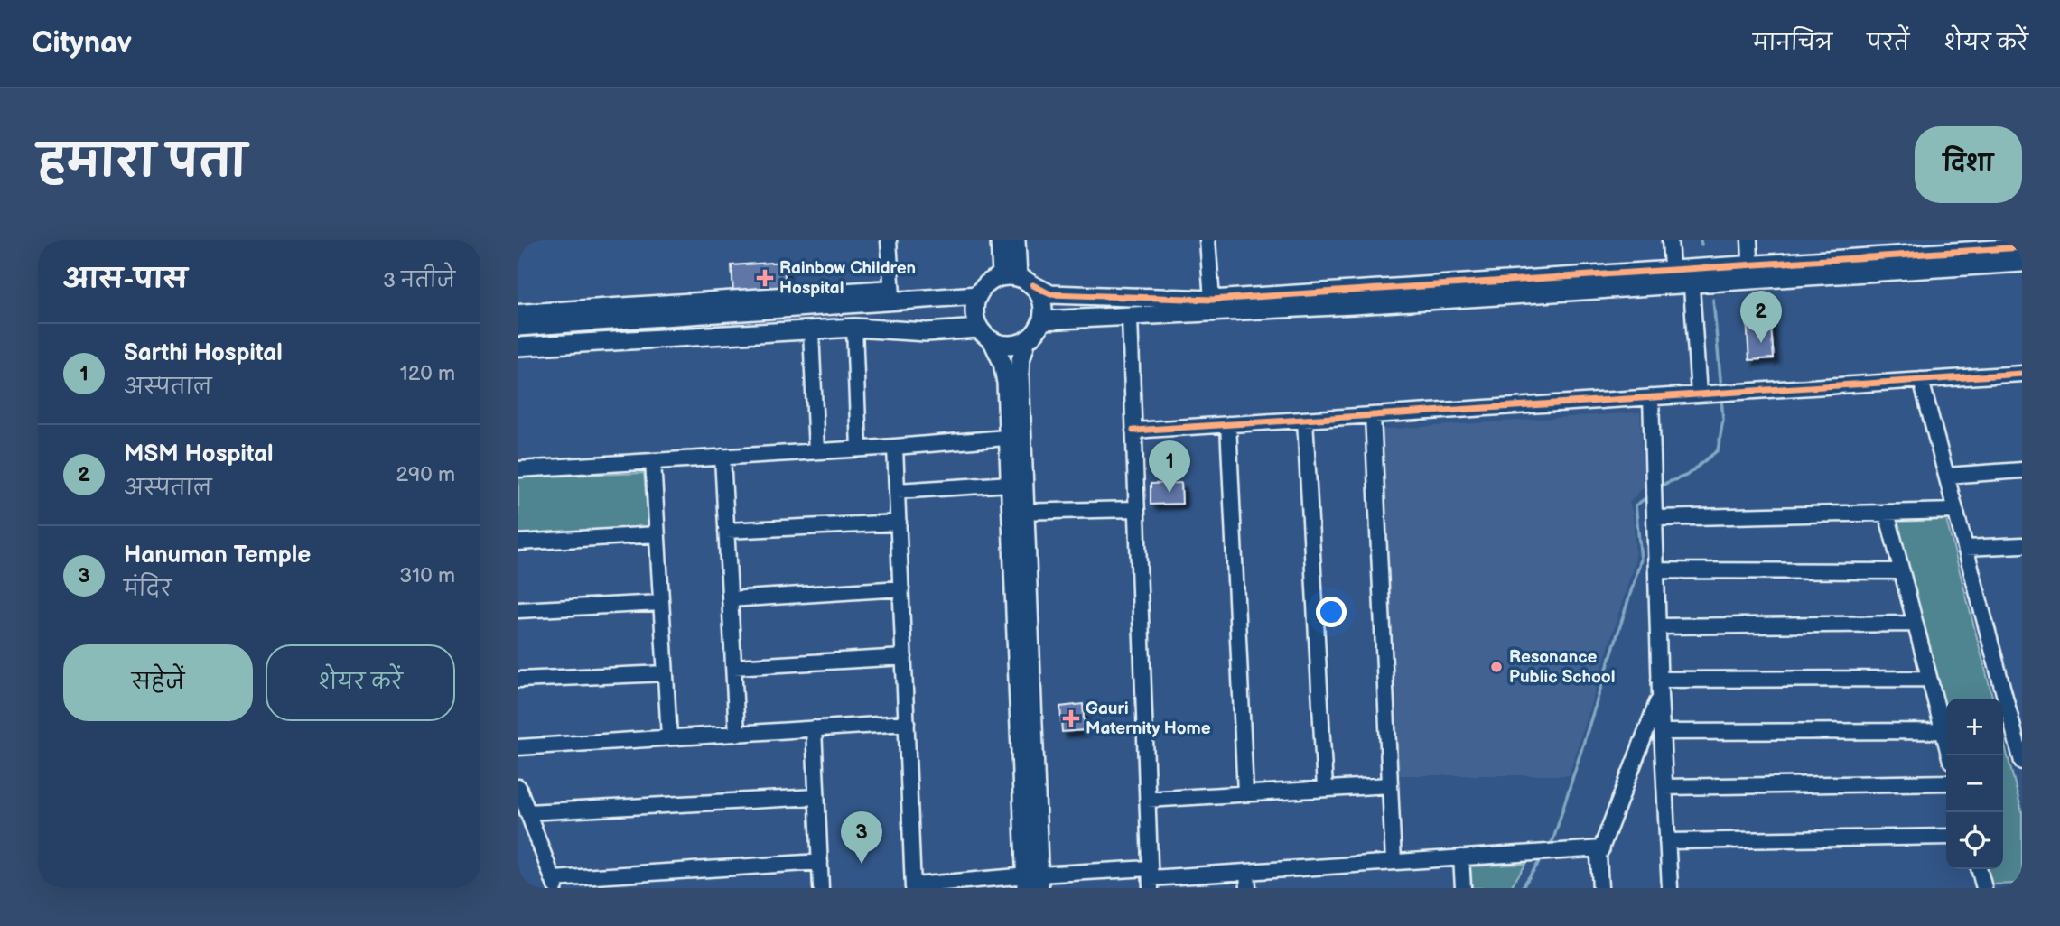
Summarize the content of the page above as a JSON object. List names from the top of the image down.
{
  "places": {
    "health": ["Rainbow Children Hospital", "Gauri Maternity Home"],
    "other": ["Resonance Public School"]
  },
  "page": {
    "header": "Citynav",
    "nav": ["मानचित्र", "परतें", "शेयर करें"],
    "title": "हमारा पता",
    "buttons": [
      "दिशा",
      ["सहेजें", "शेयर करें"]
    ],
    "heading": ["आस-पास", "3 नतीजे"],
    "pins": ["2", "1", "3"],
    "list": [
      {
        "mark": "1",
        "name": "Sarthi Hospital",
        "note": "अस्पताल",
        "value": "120 m"
      },
      {
        "mark": "2",
        "name": "MSM Hospital",
        "note": "अस्पताल",
        "value": "290 m"
      },
      {
        "mark": "3",
        "name": "Hanuman Temple",
        "note": "मंदिर",
        "value": "310 m"
      }
    ],
    "map_buttons": ["+", "−"]
  }
}
